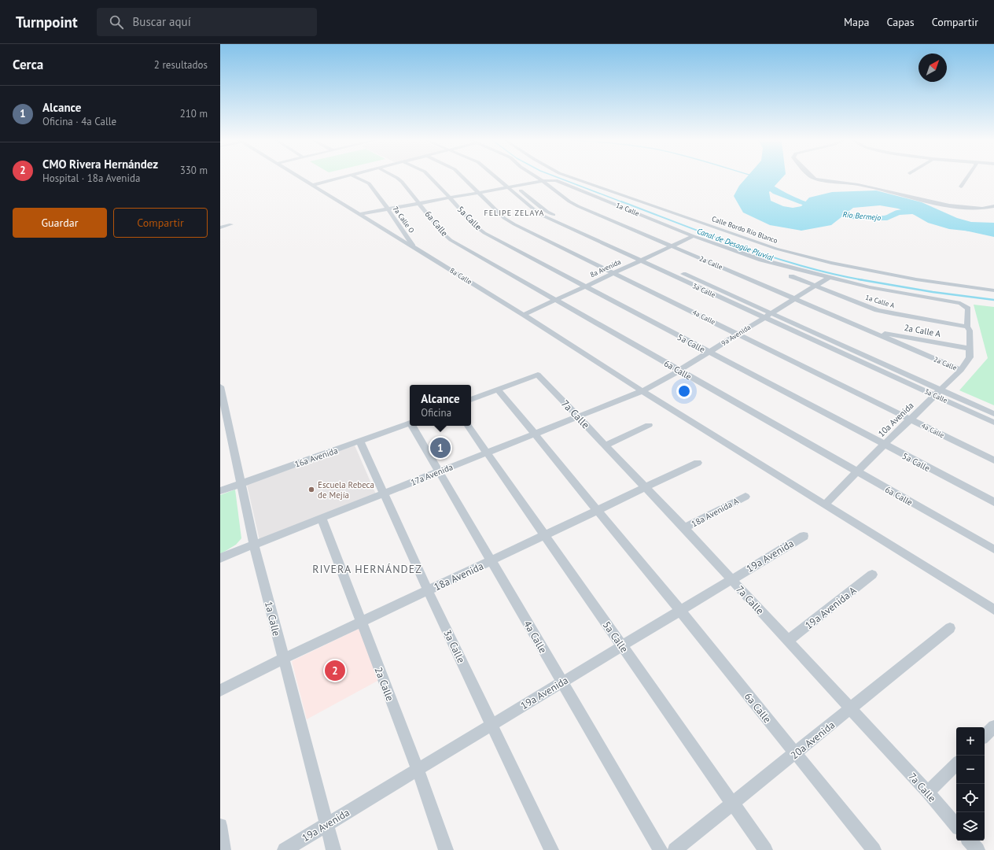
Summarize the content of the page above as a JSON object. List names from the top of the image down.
{
  "streets": {
    "street": [
      "1a Calle",
      "5a Calle",
      "7a Calle O",
      "6a Calle",
      "Calle Bordo Río Blanco",
      "2a Calle",
      "8a Avenida",
      "8a Calle",
      "3a Calle",
      "1a Calle A",
      "4a Calle",
      "2a Calle A",
      "9a Avenida",
      "7a Calle",
      "10a Avenida",
      "16a Avenida",
      "17a Avenida",
      "18a Avenida A",
      "19a Avenida",
      "18a Avenida",
      "19a Avenida A",
      "20a Avenida"
    ]
  },
  "crossings": [
    ["1a Calle", "5a Calle"],
    ["1a Calle", "7a Calle O"],
    ["1a Calle", "6a Calle"],
    ["1a Calle", "2a Calle"],
    ["1a Calle", "8a Avenida"],
    ["1a Calle", "8a Calle"],
    ["1a Calle", "3a Calle"],
    ["1a Calle", "4a Calle"],
    ["1a Calle", "9a Avenida"],
    ["1a Calle", "10a Avenida"],
    ["1a Calle", "16a Avenida"],
    ["1a Calle", "17a Avenida"],
    ["1a Calle", "19a Avenida"],
    ["1a Calle", "18a Avenida"],
    ["5a Calle", "8a Avenida"],
    ["5a Calle", "9a Avenida"],
    ["5a Calle", "10a Avenida"],
    ["5a Calle", "17a Avenida"],
    ["5a Calle", "19a Avenida"],
    ["5a Calle", "18a Avenida"],
    ["5a Calle", "20a Avenida"],
    ["7a Calle O", "8a Calle"],
    ["6a Calle", "8a Avenida"],
    ["6a Calle", "9a Avenida"],
    ["6a Calle", "7a Calle"],
    ["6a Calle", "10a Avenida"],
    ["6a Calle", "17a Avenida"],
    ["6a Calle", "19a Avenida"],
    ["6a Calle", "18a Avenida"],
    ["6a Calle", "20a Avenida"],
    ["2a Calle", "8a Avenida"],
    ["2a Calle", "2a Calle A"],
    ["2a Calle", "9a Avenida"],
    ["2a Calle", "10a Avenida"],
    ["2a Calle", "17a Avenida"],
    ["2a Calle", "19a Avenida"],
    ["2a Calle", "18a Avenida"],
    ["8a Avenida", "8a Calle"],
    ["8a Avenida", "3a Calle"],
    ["8a Avenida", "4a Calle"],
    ["8a Calle", "9a Avenida"],
    ["8a Calle", "10a Avenida"],
    ["8a Calle", "17a Avenida"],
    ["3a Calle", "9a Avenida"],
    ["3a Calle", "10a Avenida"],
    ["3a Calle", "16a Avenida"],
    ["3a Calle", "17a Avenida"],
    ["3a Calle", "19a Avenida"],
    ["3a Calle", "18a Avenida"],
    ["1a Calle A", "9a Avenida"],
    ["1a Calle A", "10a Avenida"],
    ["4a Calle", "9a Avenida"],
    ["4a Calle", "10a Avenida"],
    ["4a Calle", "17a Avenida"],
    ["4a Calle", "19a Avenida"],
    ["4a Calle", "18a Avenida"],
    ["2a Calle A", "10a Avenida"],
    ["9a Avenida", "10a Avenida"],
    ["9a Avenida", "17a Avenida"],
    ["7a Calle", "17a Avenida"],
    ["7a Calle", "18a Avenida A"],
    ["7a Calle", "19a Avenida"],
    ["7a Calle", "18a Avenida"],
    ["7a Calle", "19a Avenida A"],
    ["7a Calle", "20a Avenida"]
  ],
  "districts": ["FELIPE ZELAYA", "RIVERA HERNÁNDEZ"],
  "water": ["Río Bermejo", "Canal de Desagüe Pluvial"],
  "places": ["Escuela Rebeca de Mejía"],
  "north": "top right",
  "page": {
    "header": "Turnpoint",
    "search": "Buscar aquí",
    "nav": ["Mapa", "Capas", "Compartir"],
    "heading": ["Cerca", "2 resultados"],
    "list": [
      {
        "mark": "1",
        "name": "Alcance",
        "note": "Oficina · 4a Calle",
        "value": "210 m"
      },
      {
        "mark": "2",
        "name": "CMO Rivera Hernández",
        "note": "Hospital · 18a Avenida",
        "value": "330 m"
      }
    ],
    "buttons": ["Guardar", "Compartir"],
    "popup": ["Alcance", "Oficina"],
    "pins": ["1", "2"],
    "map_buttons": ["+", "−"]
  }
}
